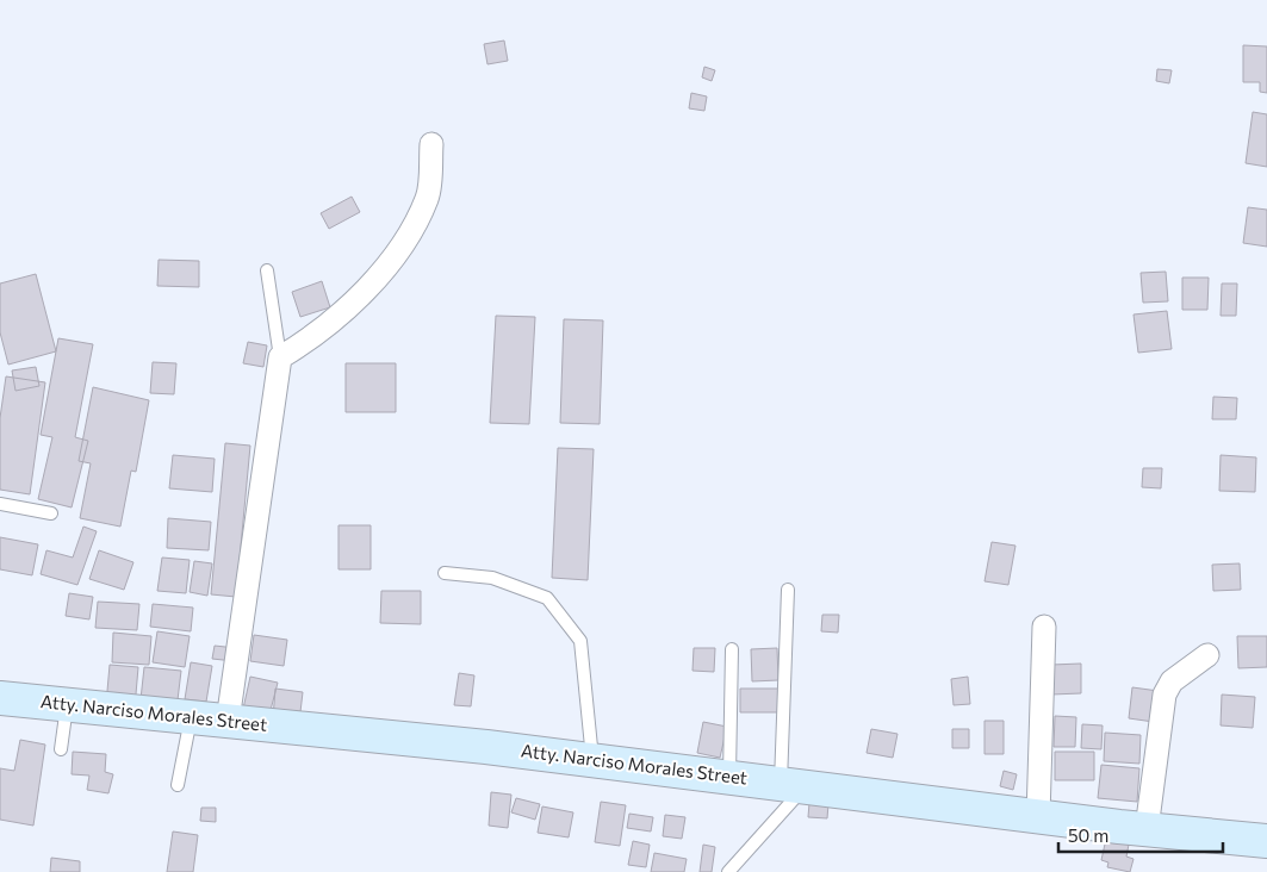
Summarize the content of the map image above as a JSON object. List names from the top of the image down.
{
  "streets": {
    "street": ["Atty. Narciso Morales Street"]
  },
  "scale_bar": "50 m"
}
